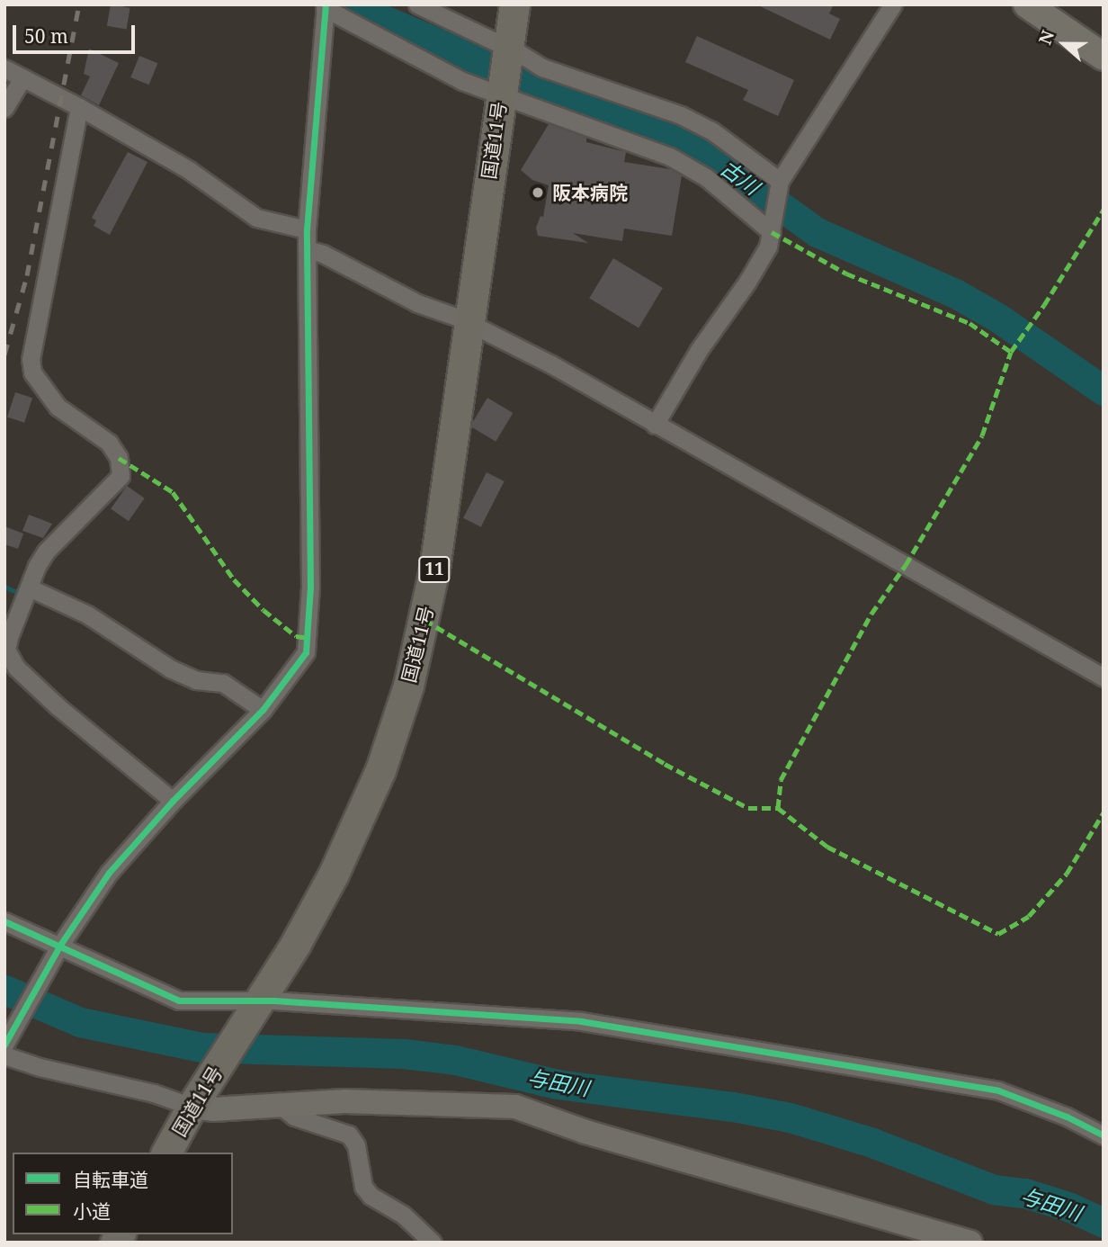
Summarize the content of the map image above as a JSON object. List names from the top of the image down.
{
  "streets": {
    "highway": ["国道11号", "11"]
  },
  "water": ["古川", "与田川"],
  "places": ["阪本病院"],
  "legend": ["自転車道", "小道"],
  "scale_bar": "50 m",
  "north": "left"
}
